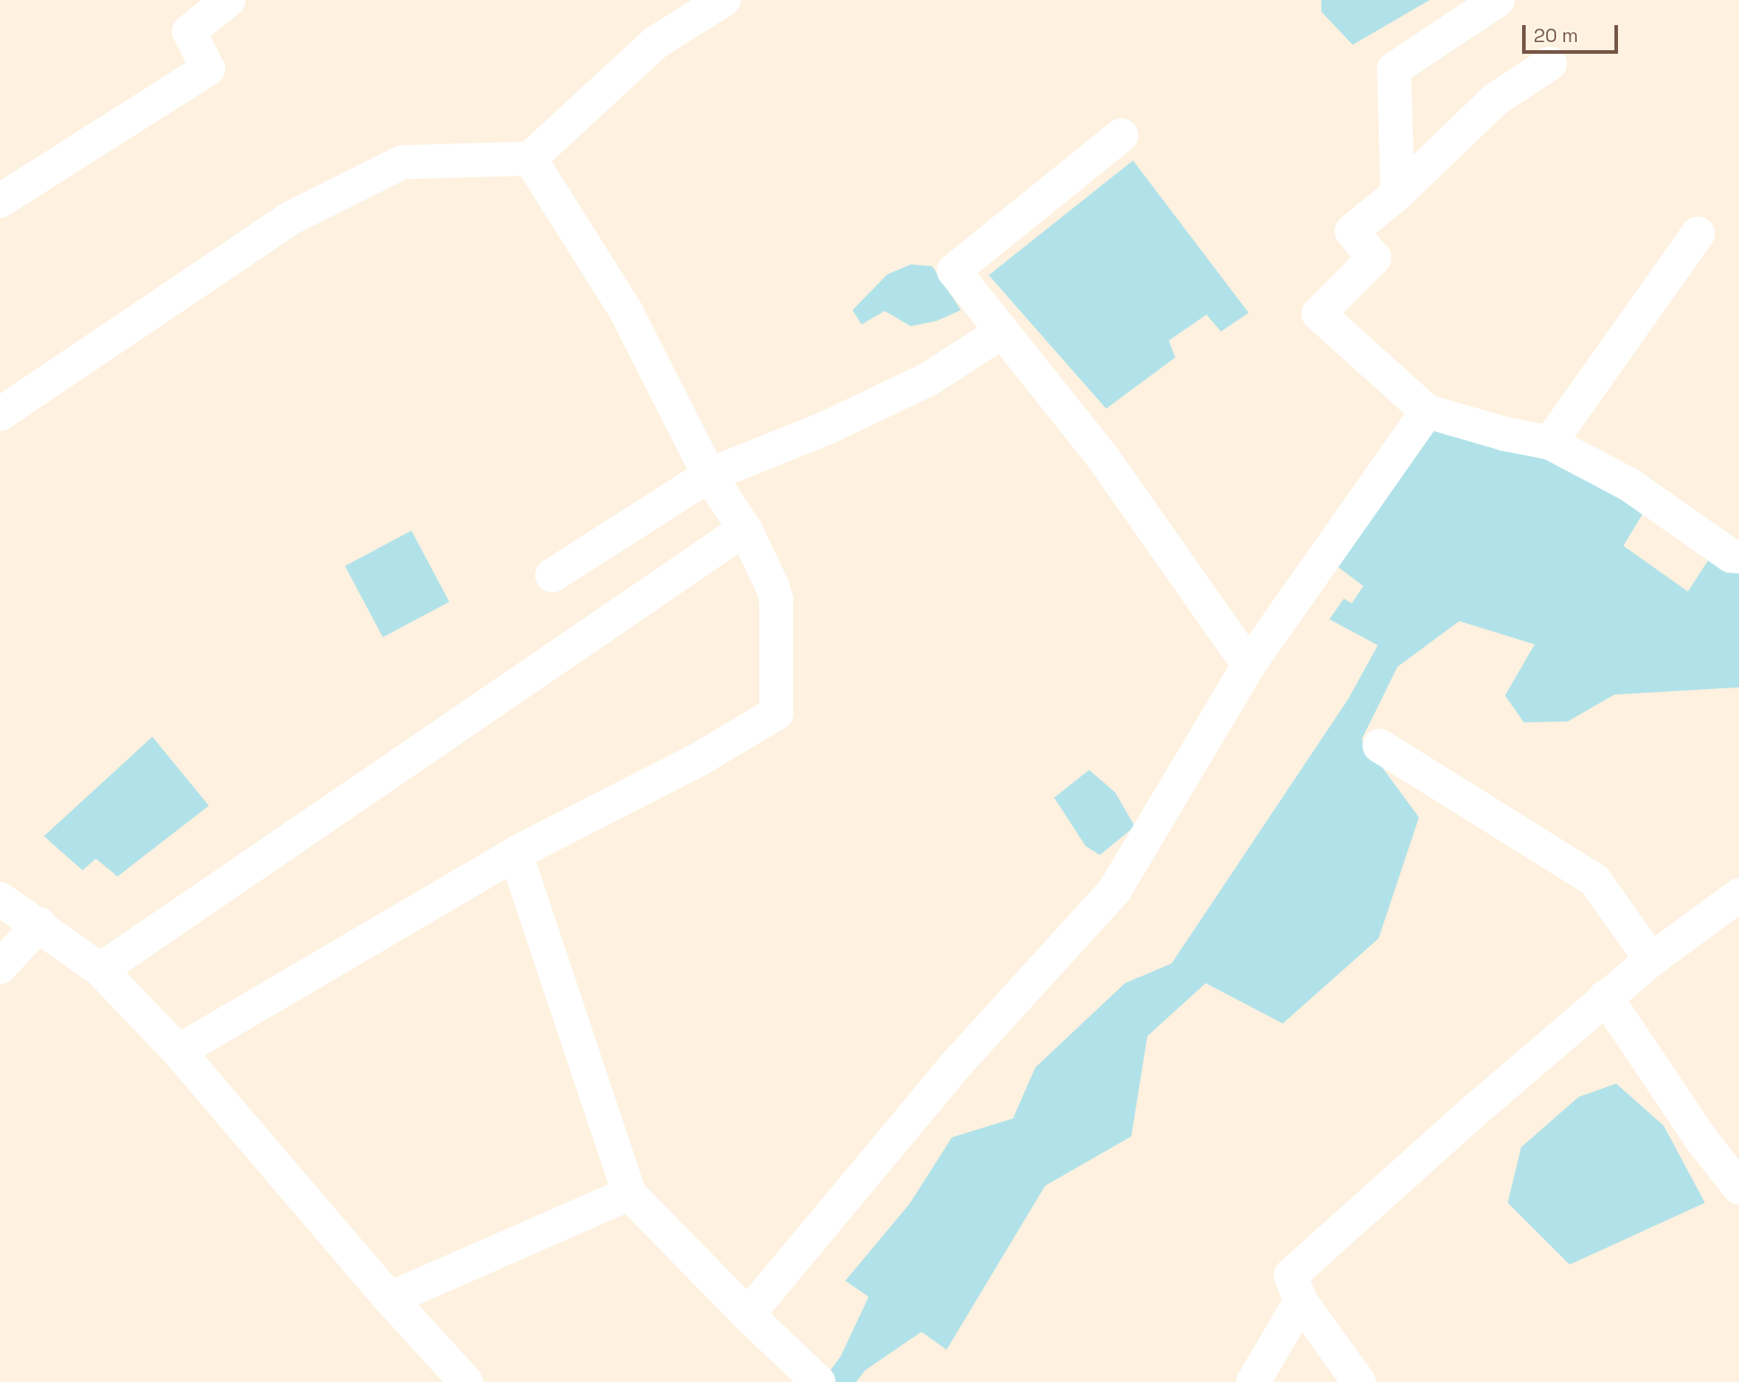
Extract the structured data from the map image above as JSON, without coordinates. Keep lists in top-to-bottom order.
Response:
{
  "scale_bar": "20 m"
}
